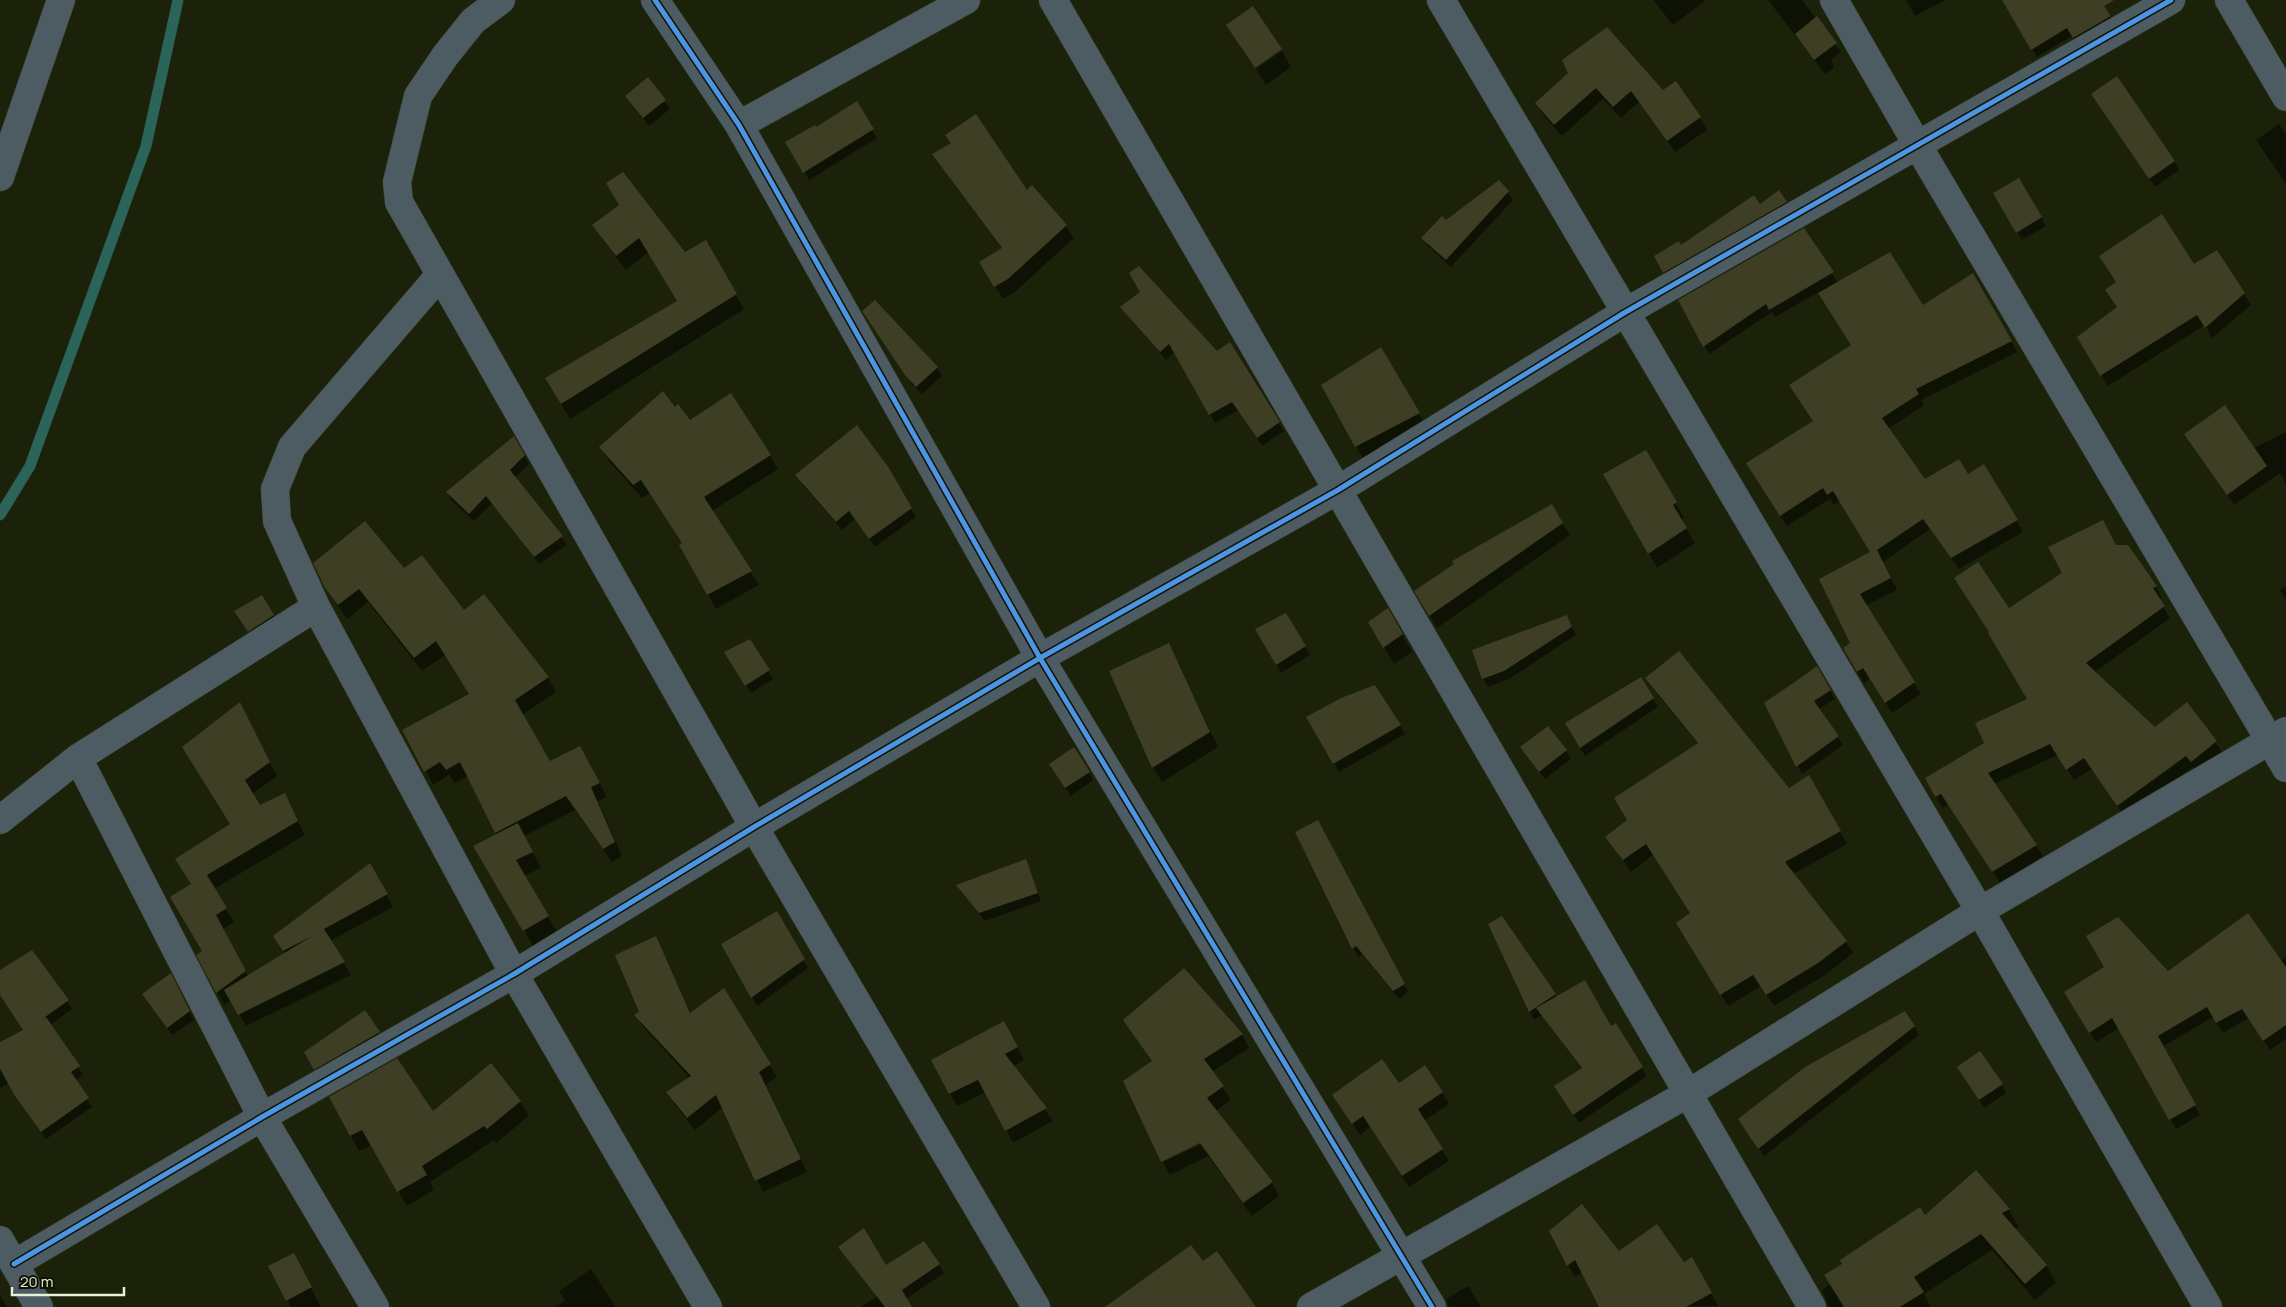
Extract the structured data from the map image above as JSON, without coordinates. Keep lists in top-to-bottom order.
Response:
{
  "scale_bar": "20 m"
}
